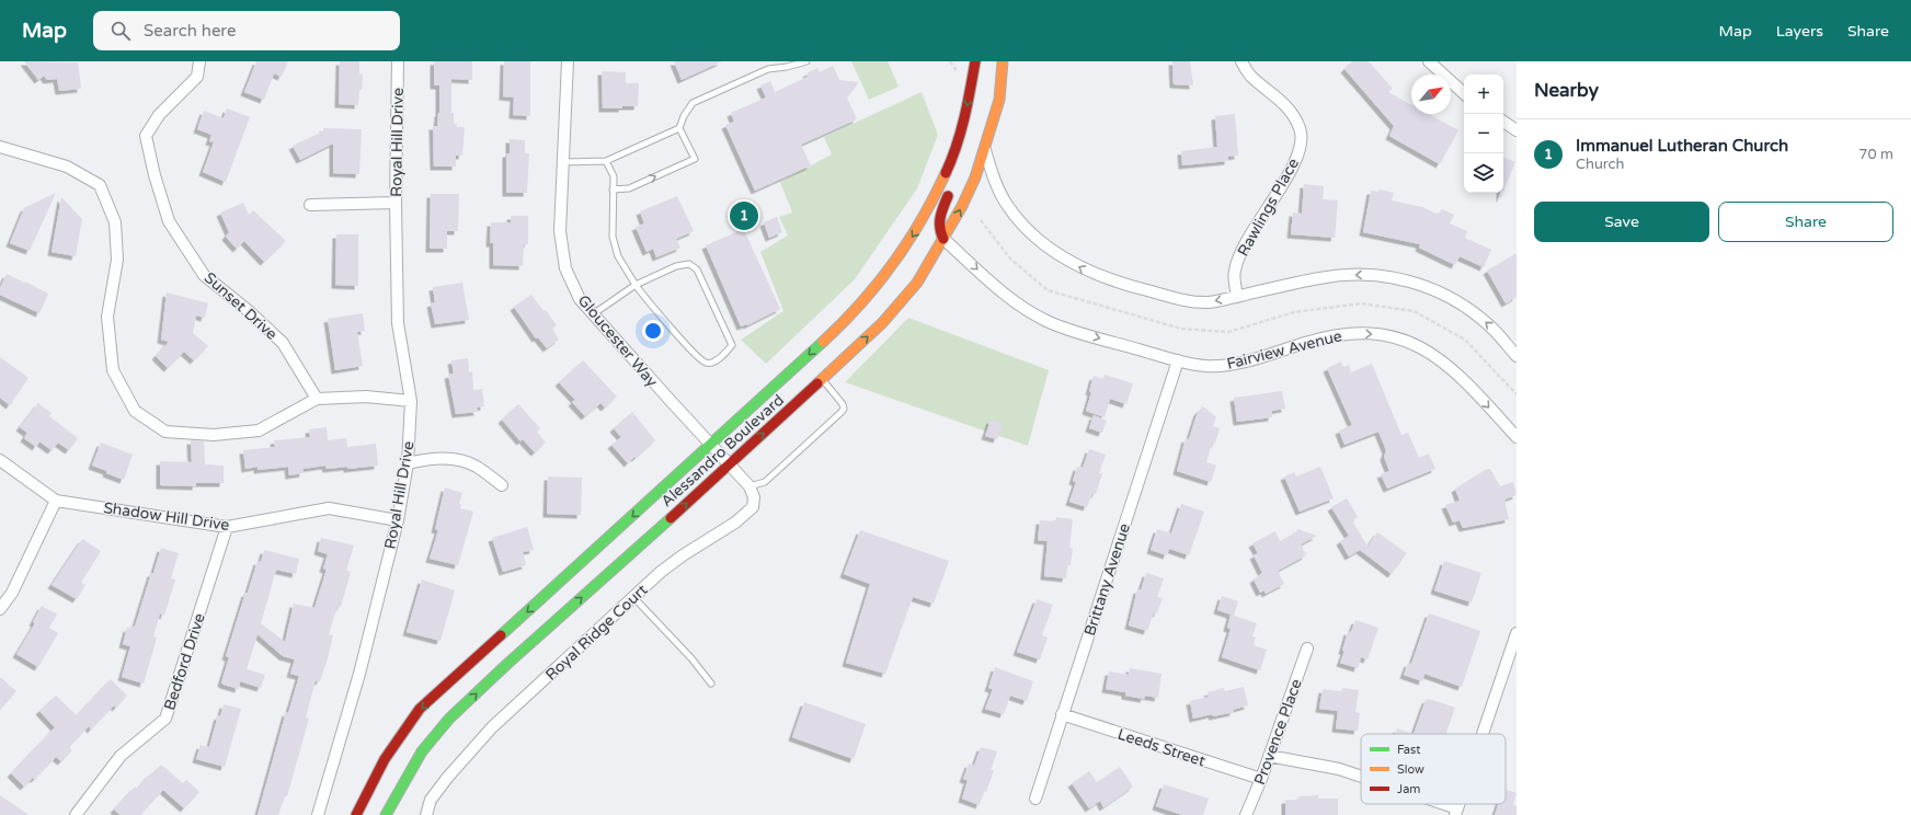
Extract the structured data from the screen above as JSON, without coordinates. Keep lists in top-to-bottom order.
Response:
{
  "streets": {
    "main road": ["Alessandro Boulevard"],
    "street": [
      "Royal Hill Drive",
      "Rawlings Place",
      "Sunset Drive",
      "Gloucester Way",
      "Fairview Avenue",
      "Shadow Hill Drive",
      "Brittany Avenue",
      "Royal Ridge Court",
      "Bedford Drive",
      "Provence Place",
      "Leeds Street"
    ]
  },
  "crossings": [
    ["Royal Hill Drive", "Shadow Hill Drive"],
    ["Gloucester Way", "Alessandro Boulevard"],
    ["Fairview Avenue", "Alessandro Boulevard"],
    ["Fairview Avenue", "Brittany Avenue"],
    ["Shadow Hill Drive", "Bedford Drive"],
    ["Brittany Avenue", "Leeds Street"],
    ["Provence Place", "Leeds Street"]
  ],
  "legend": ["Fast", "Slow", "Jam"],
  "north": "top right",
  "page": {
    "header": "Map",
    "search": "Search here",
    "nav": ["Map", "Layers", "Share"],
    "heading": "Nearby",
    "map_buttons": ["+", "−"],
    "list": [
      {
        "mark": "1",
        "name": "Immanuel Lutheran Church",
        "note": "Church",
        "value": "70 m"
      }
    ],
    "buttons": ["Save", "Share"],
    "pins": "1"
  }
}
